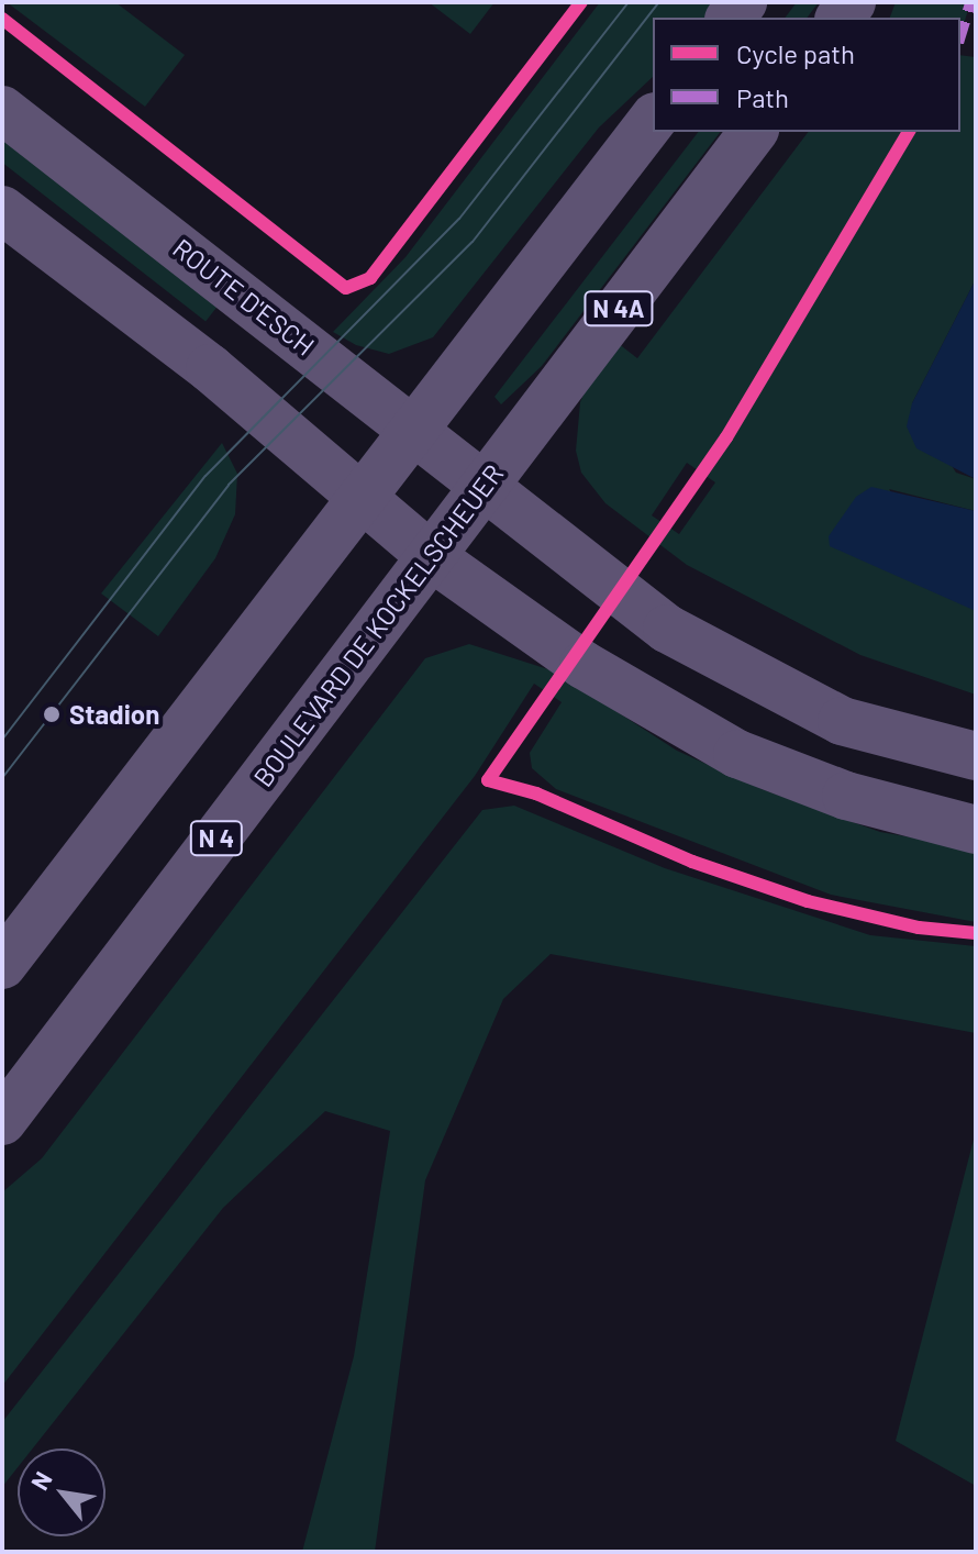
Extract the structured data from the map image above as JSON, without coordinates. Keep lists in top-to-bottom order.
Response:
{
  "streets": {
    "main road": [
      "ROUTE D'ESCH",
      "N 4A",
      "BOULEVARD DE KOCKELSCHEUER",
      "N 4"
    ]
  },
  "crossings": [
    ["ROUTE D'ESCH", "BOULEVARD DE KOCKELSCHEUER"]
  ],
  "places": ["Stadion"],
  "legend": ["Cycle path", "Path"],
  "north": "top left"
}
